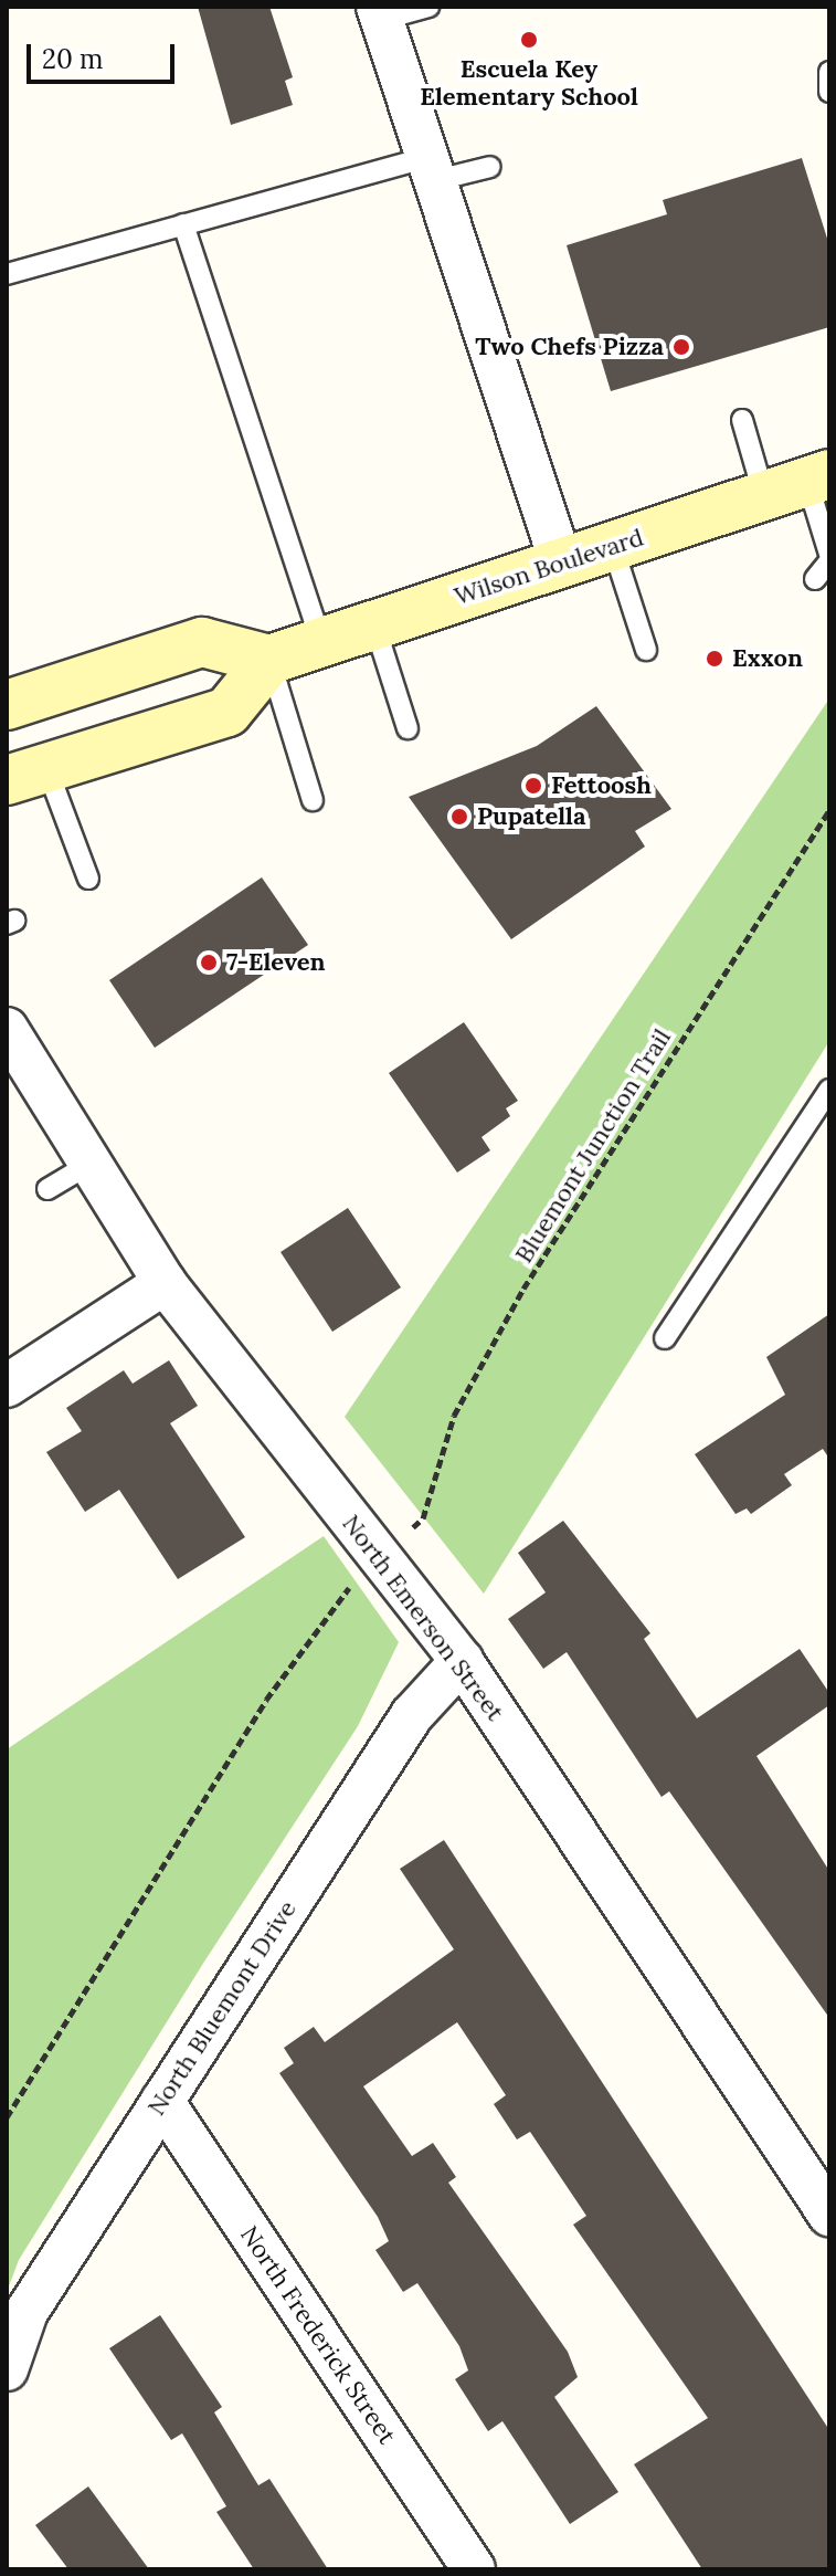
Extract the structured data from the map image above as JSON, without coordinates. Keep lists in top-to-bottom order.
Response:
{
  "streets": {
    "main road": ["Wilson Boulevard"],
    "street": ["North Emerson Street", "North Bluemont Drive", "North Frederick Street"],
    "path": ["Bluemont Junction Trail"]
  },
  "crossings": [
    ["North Emerson Street", "North Bluemont Drive"],
    ["North Bluemont Drive", "North Frederick Street"]
  ],
  "places": [
    "Escuela Key Elementary School",
    "Two Chefs Pizza",
    "Exxon",
    "Fettoosh",
    "Pupatella",
    "7-Eleven"
  ],
  "scale_bar": "20 m"
}
